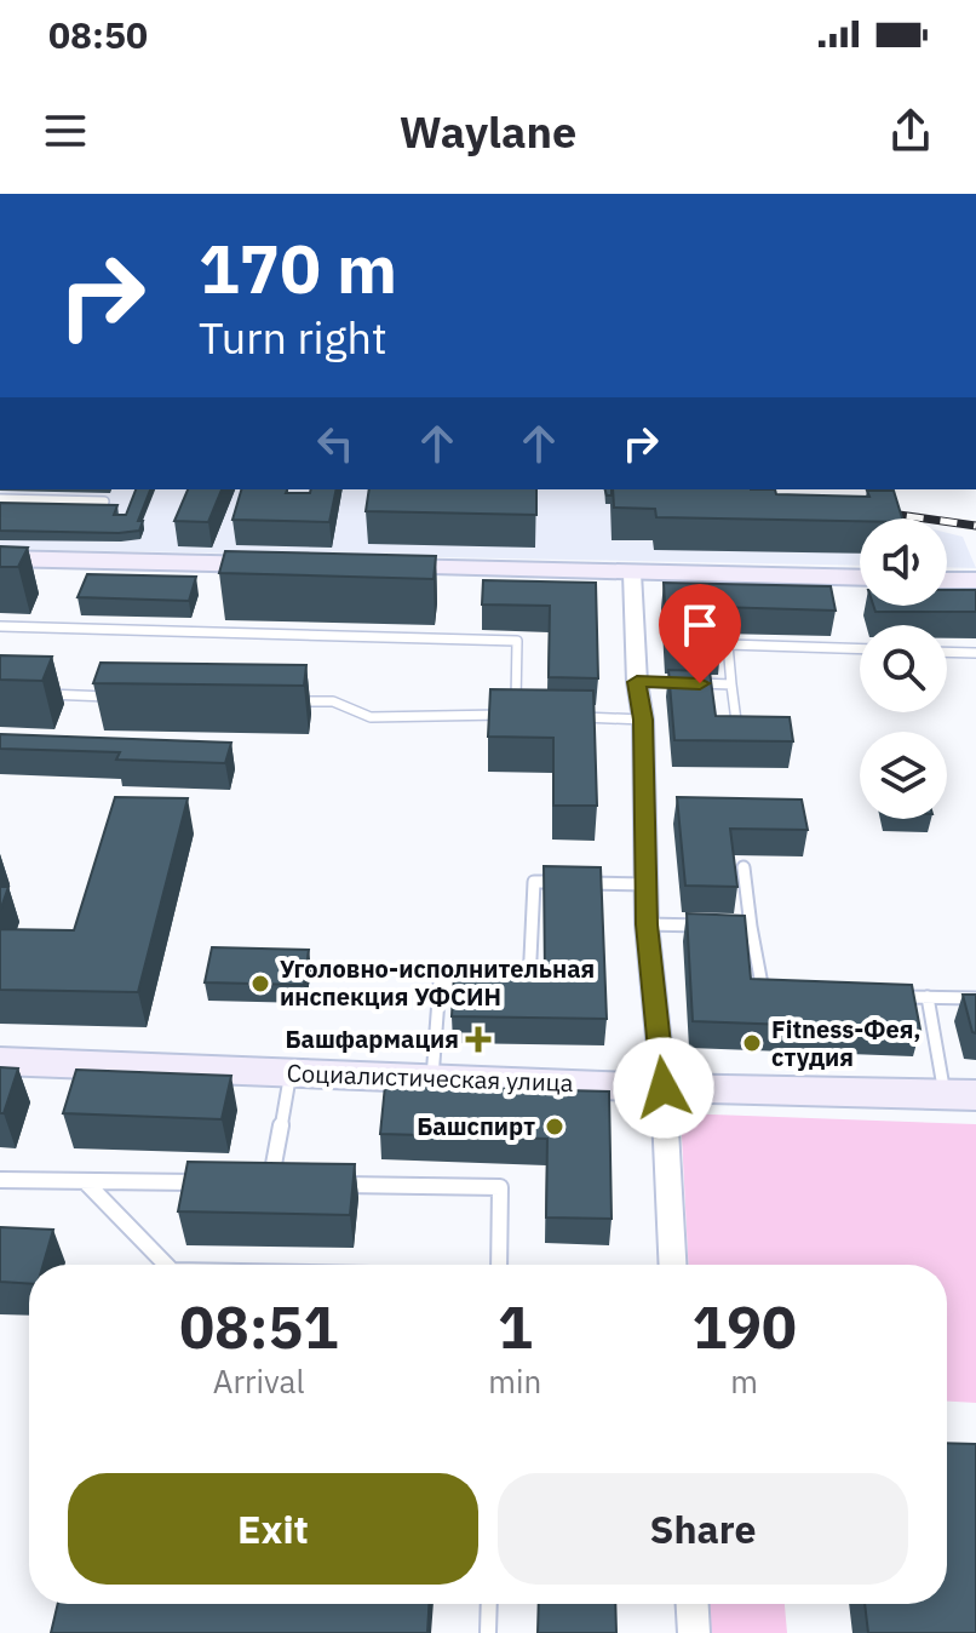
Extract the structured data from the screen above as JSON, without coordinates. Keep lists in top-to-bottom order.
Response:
{
  "streets": {
    "main road": ["Социалистическая улица"]
  },
  "places": {
    "other": ["Уголовно-исполнительная инспекция УФСИН", "Fitness-Фея, студия", "Башспирт"],
    "health": ["Башфармация"]
  },
  "page": {
    "status": "08:50",
    "header": "Waylane",
    "turn": ["170 m", "Turn right"],
    "eta": [
      "08:51",
      "Arrival",
      "1",
      "min",
      "190",
      "m"
    ],
    "buttons": ["Exit", "Share"]
  }
}
